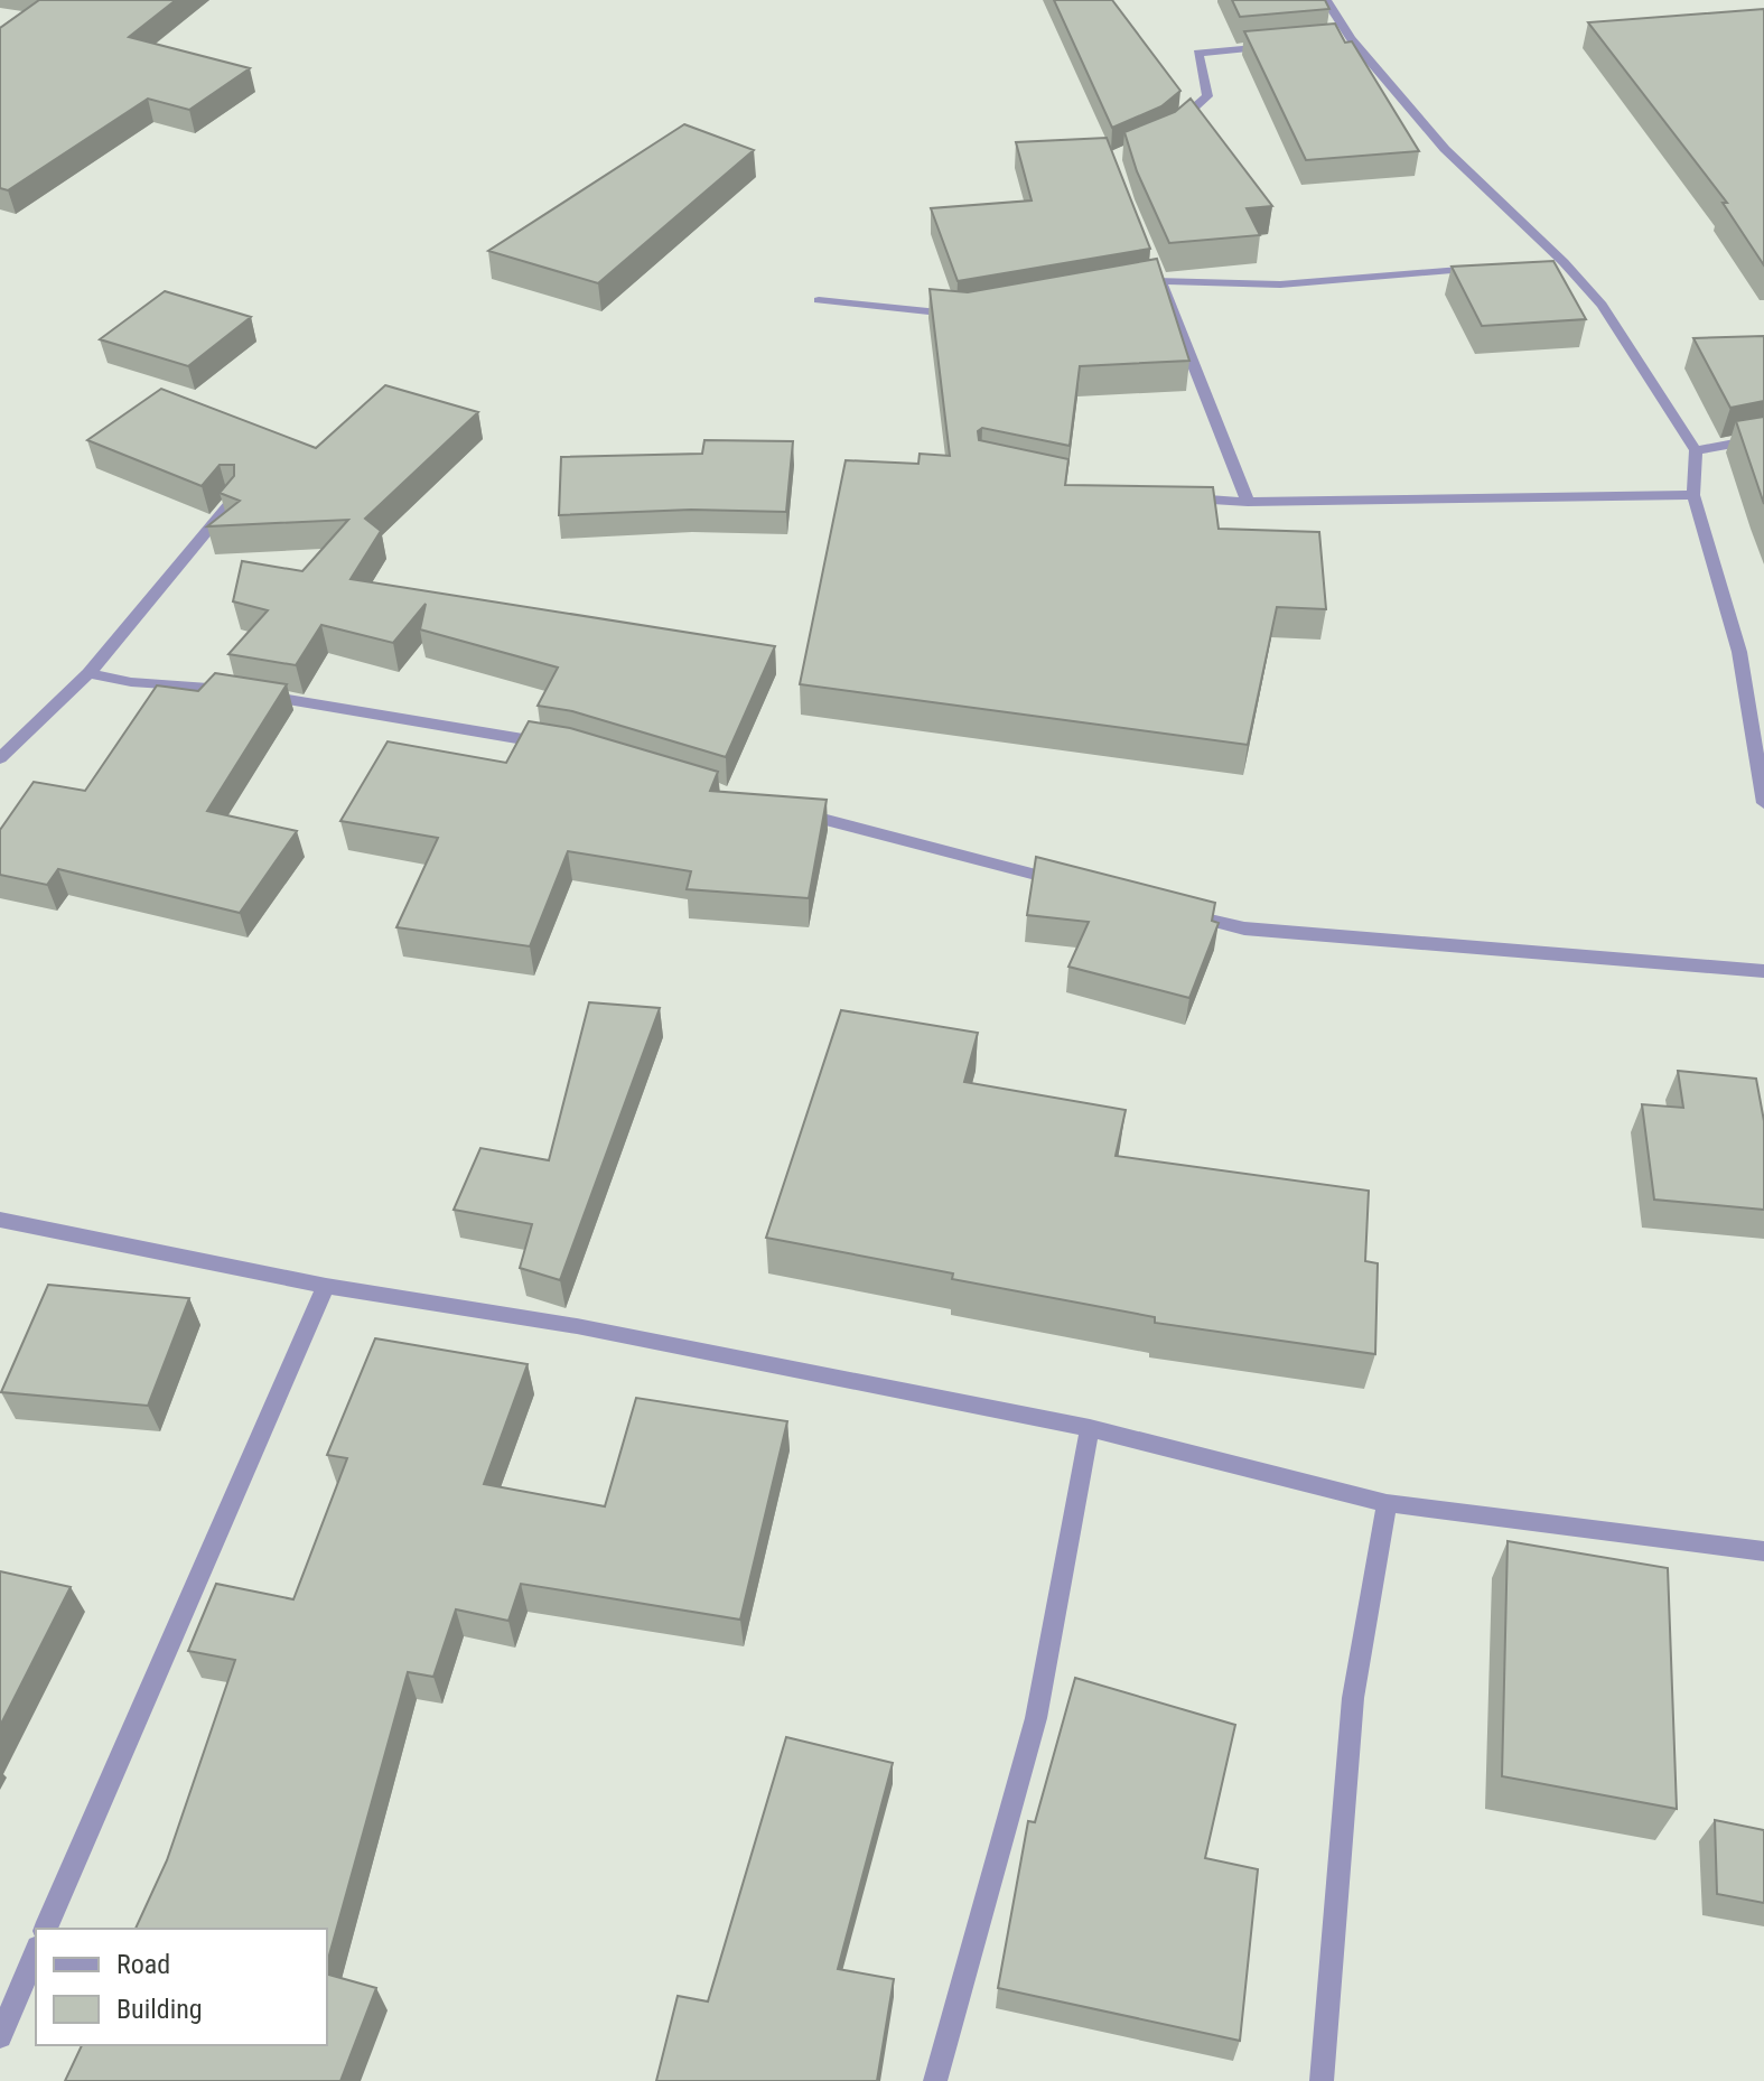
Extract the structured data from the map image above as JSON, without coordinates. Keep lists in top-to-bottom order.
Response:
{
  "legend": ["Road", "Building"]
}
